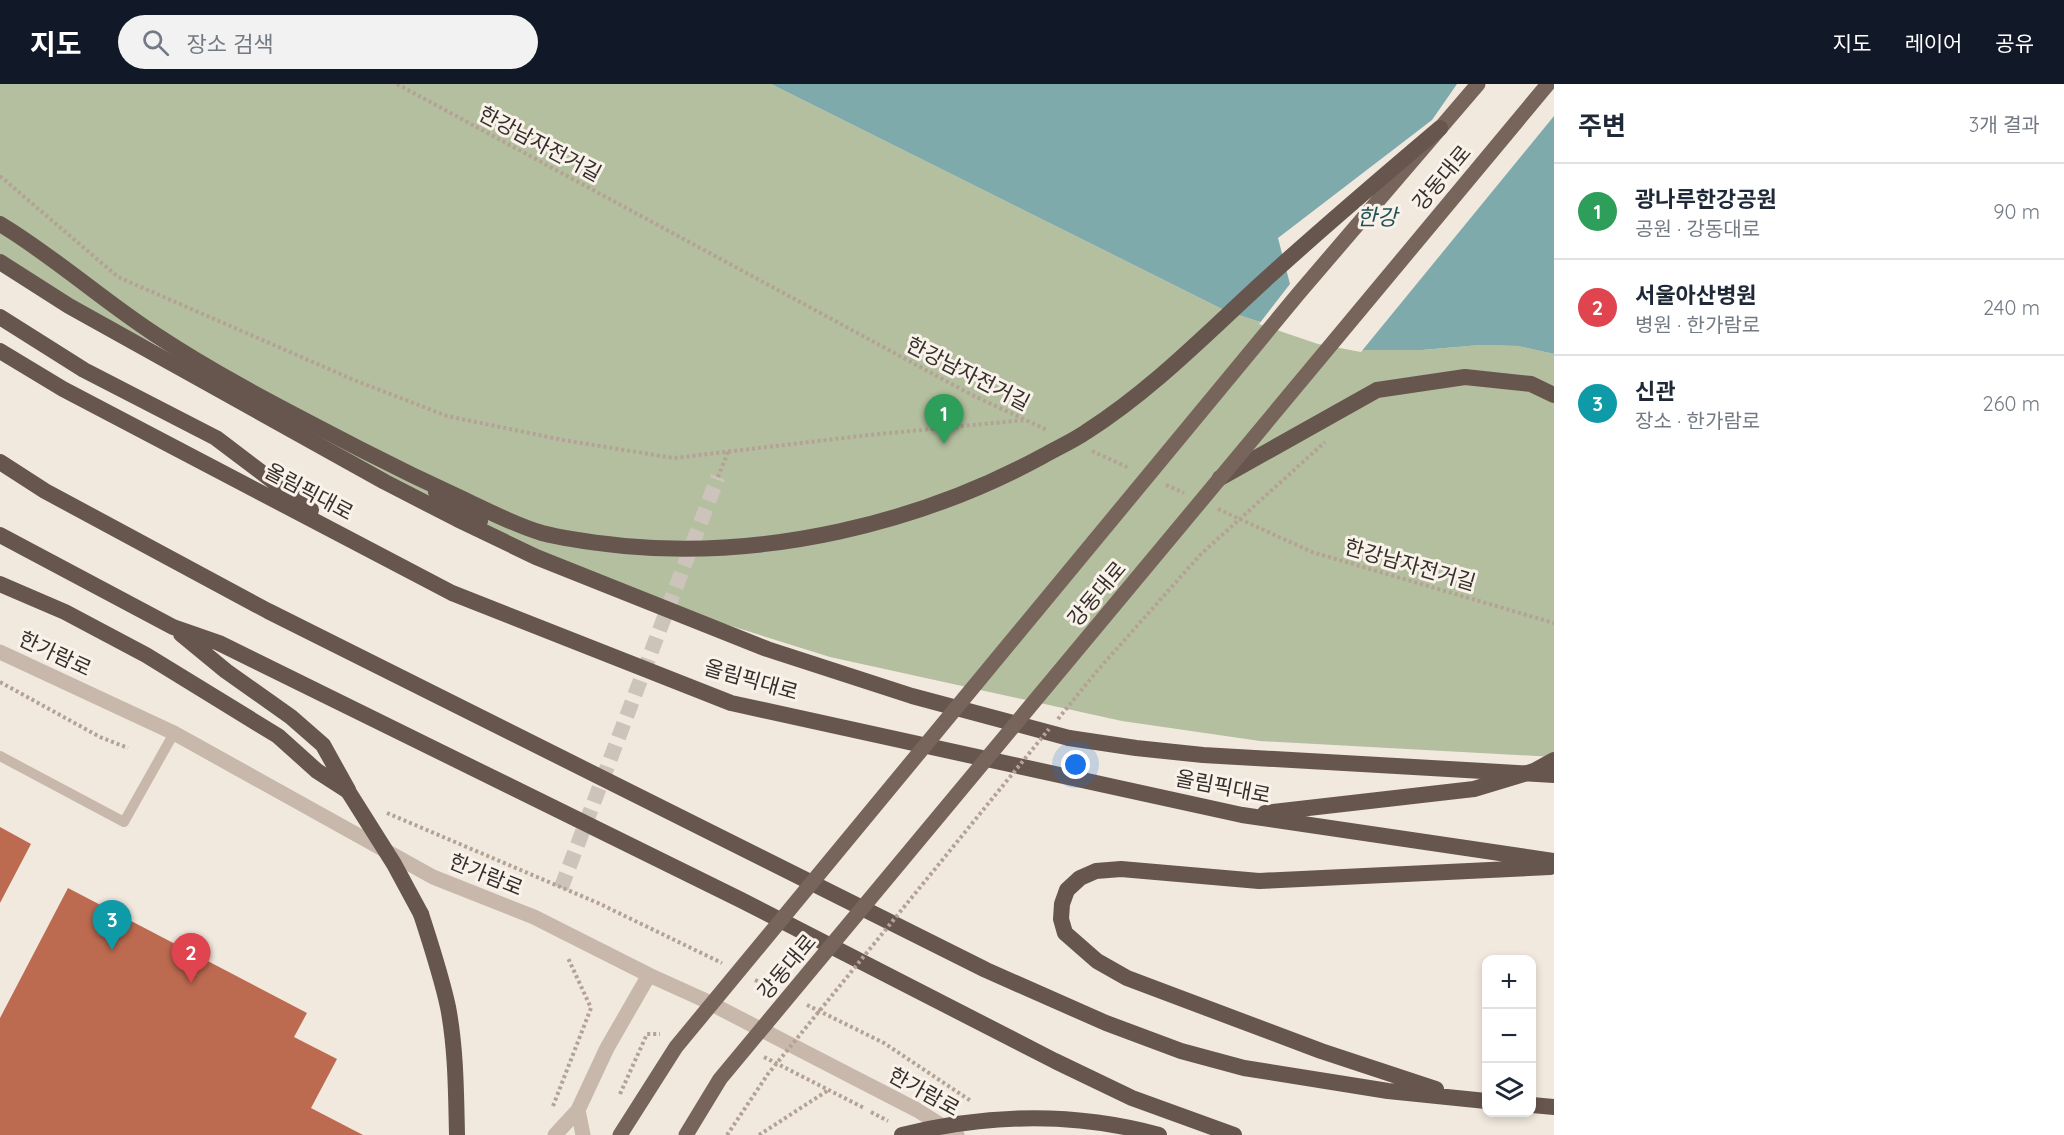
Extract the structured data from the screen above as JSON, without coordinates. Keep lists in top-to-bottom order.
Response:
{
  "streets": {
    "highway": ["올림픽대로"],
    "main road": ["강동대로"],
    "street": ["한가람로"],
    "path": ["한강남자전거길"]
  },
  "water": ["한강"],
  "page": {
    "header": "지도",
    "search": "장소 검색",
    "nav": ["지도", "레이어", "공유"],
    "heading": ["주변", "3개 결과"],
    "list": [
      {
        "mark": "1",
        "name": "광나루한강공원",
        "note": "공원 · 강동대로",
        "value": "90 m"
      },
      {
        "mark": "2",
        "name": "서울아산병원",
        "note": "병원 · 한가람로",
        "value": "240 m"
      },
      {
        "mark": "3",
        "name": "신관",
        "note": "장소 · 한가람로",
        "value": "260 m"
      }
    ],
    "pins": ["1", "3", "2"],
    "map_buttons": ["+", "−"]
  }
}
